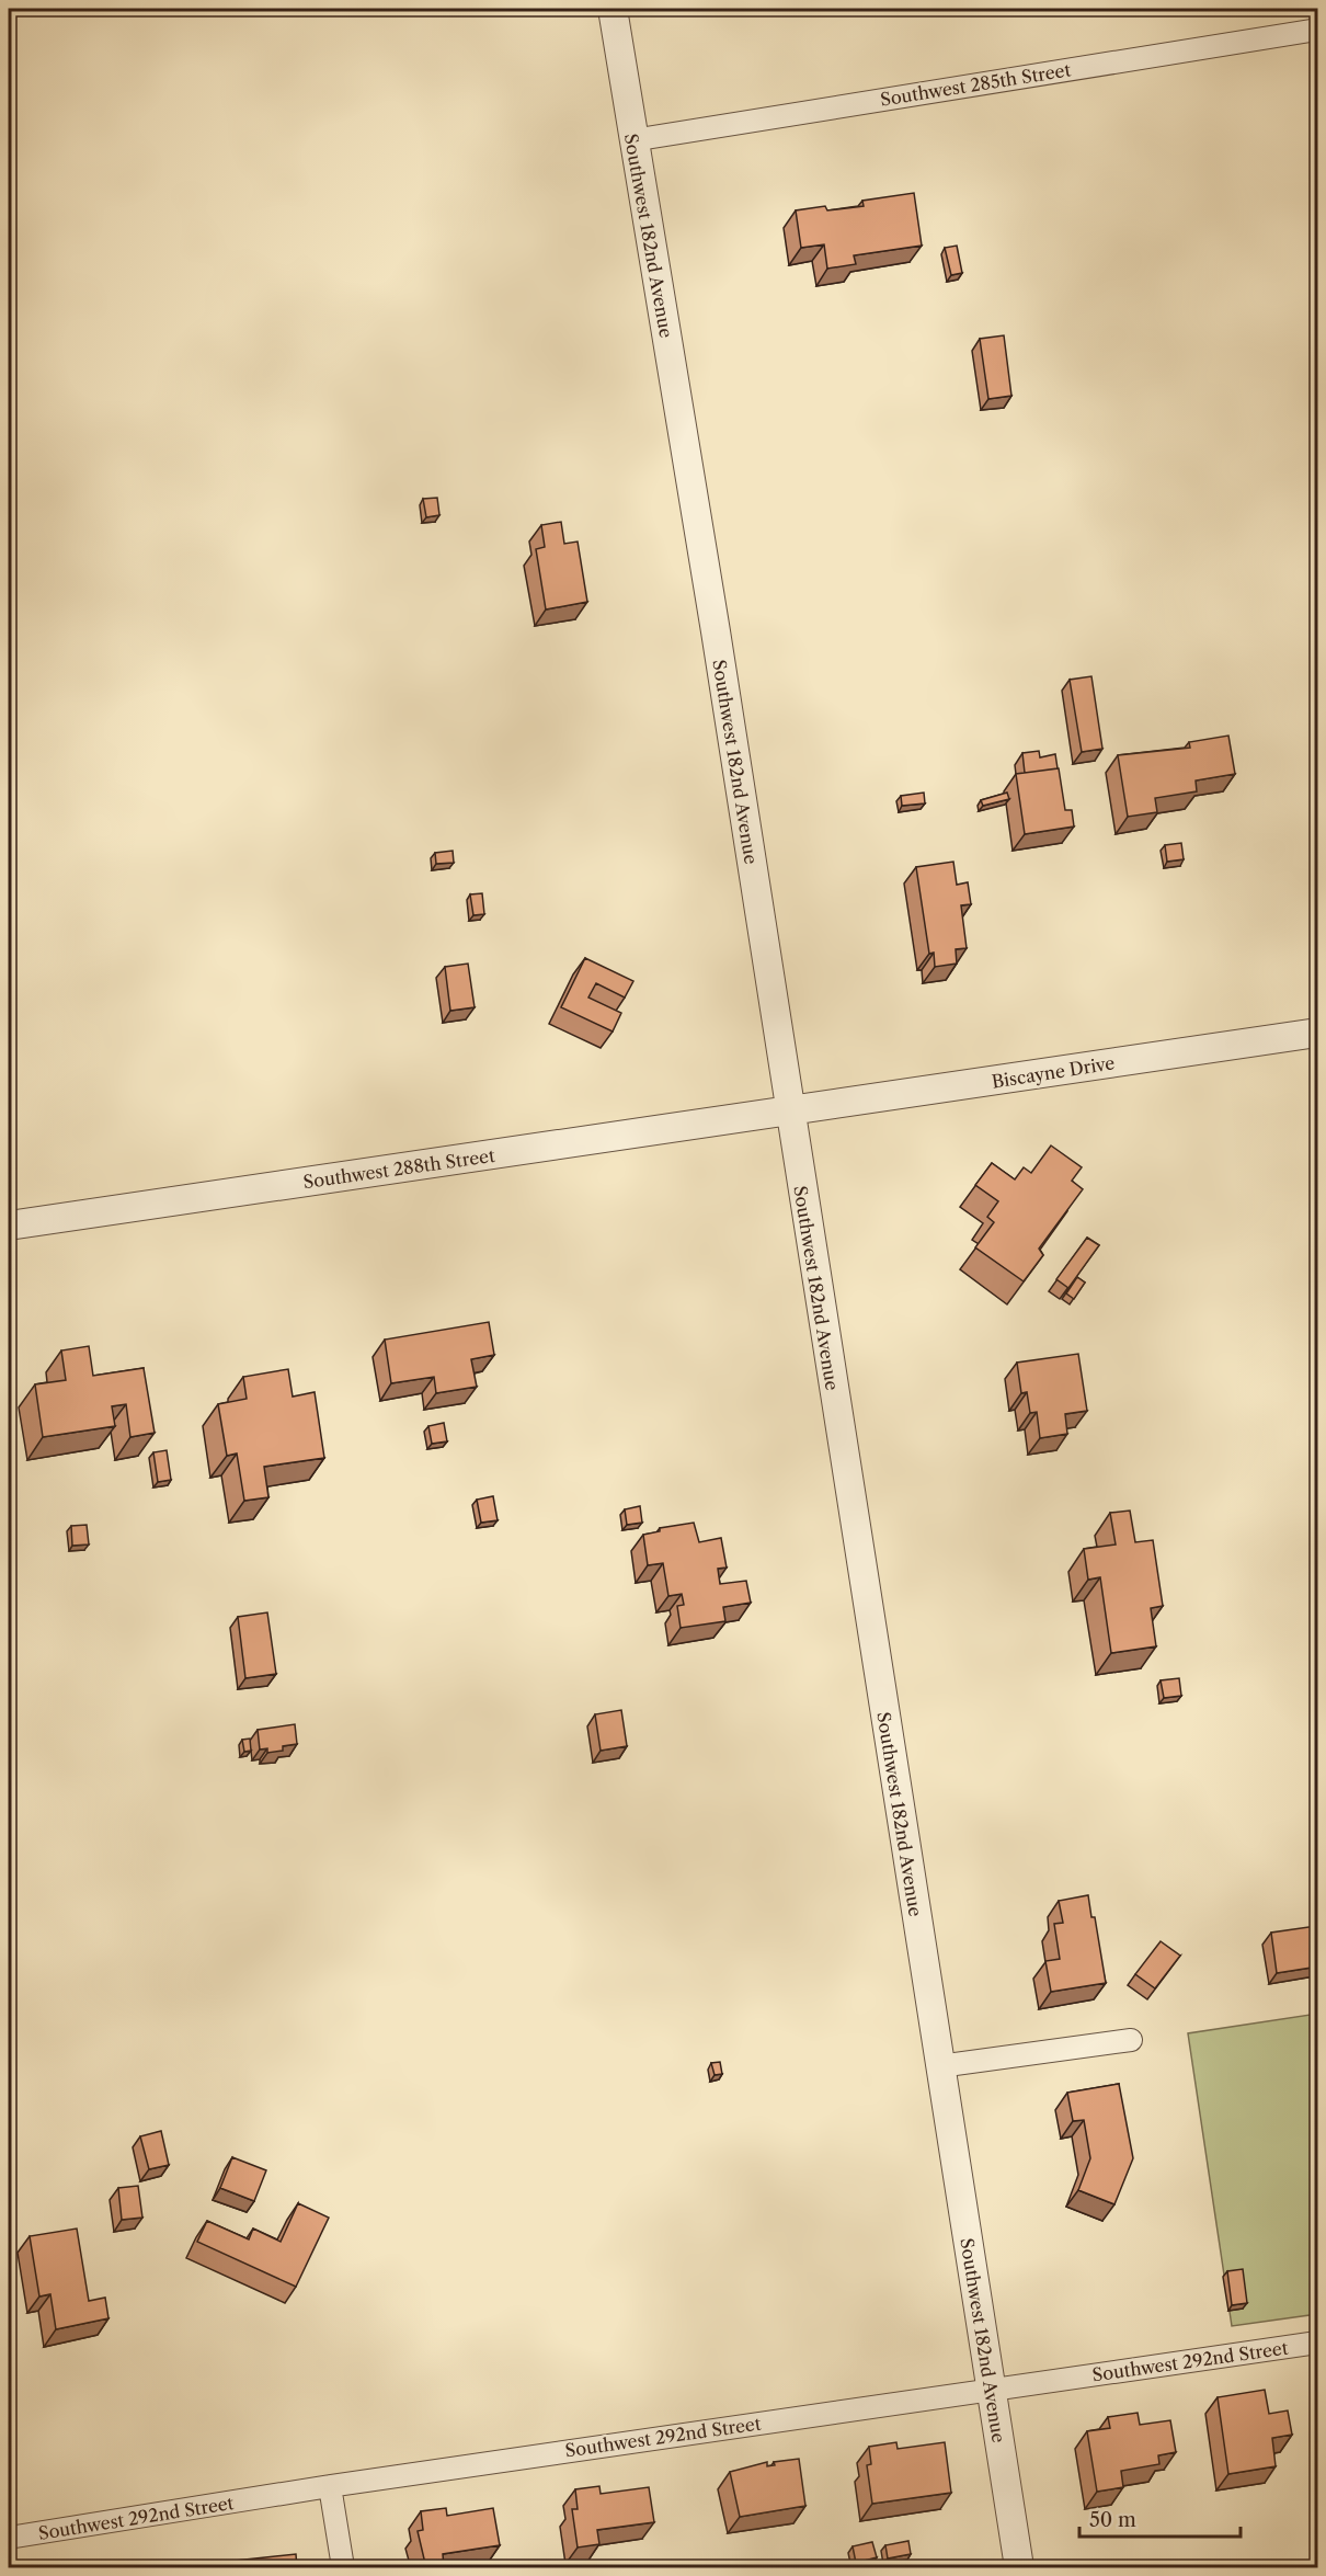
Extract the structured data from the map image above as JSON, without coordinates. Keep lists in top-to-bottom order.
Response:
{
  "streets": {
    "street": [
      "Southwest 285th Street",
      "Southwest 182nd Avenue",
      "Biscayne Drive",
      "Southwest 288th Street",
      "Southwest 292nd Street"
    ]
  },
  "crossings": [
    ["Southwest 285th Street", "Southwest 182nd Avenue"],
    ["Southwest 182nd Avenue", "Biscayne Drive"],
    ["Southwest 182nd Avenue", "Southwest 288th Street"],
    ["Southwest 182nd Avenue", "Southwest 292nd Street"],
    ["Biscayne Drive", "Southwest 288th Street"]
  ],
  "scale_bar": "50 m"
}
